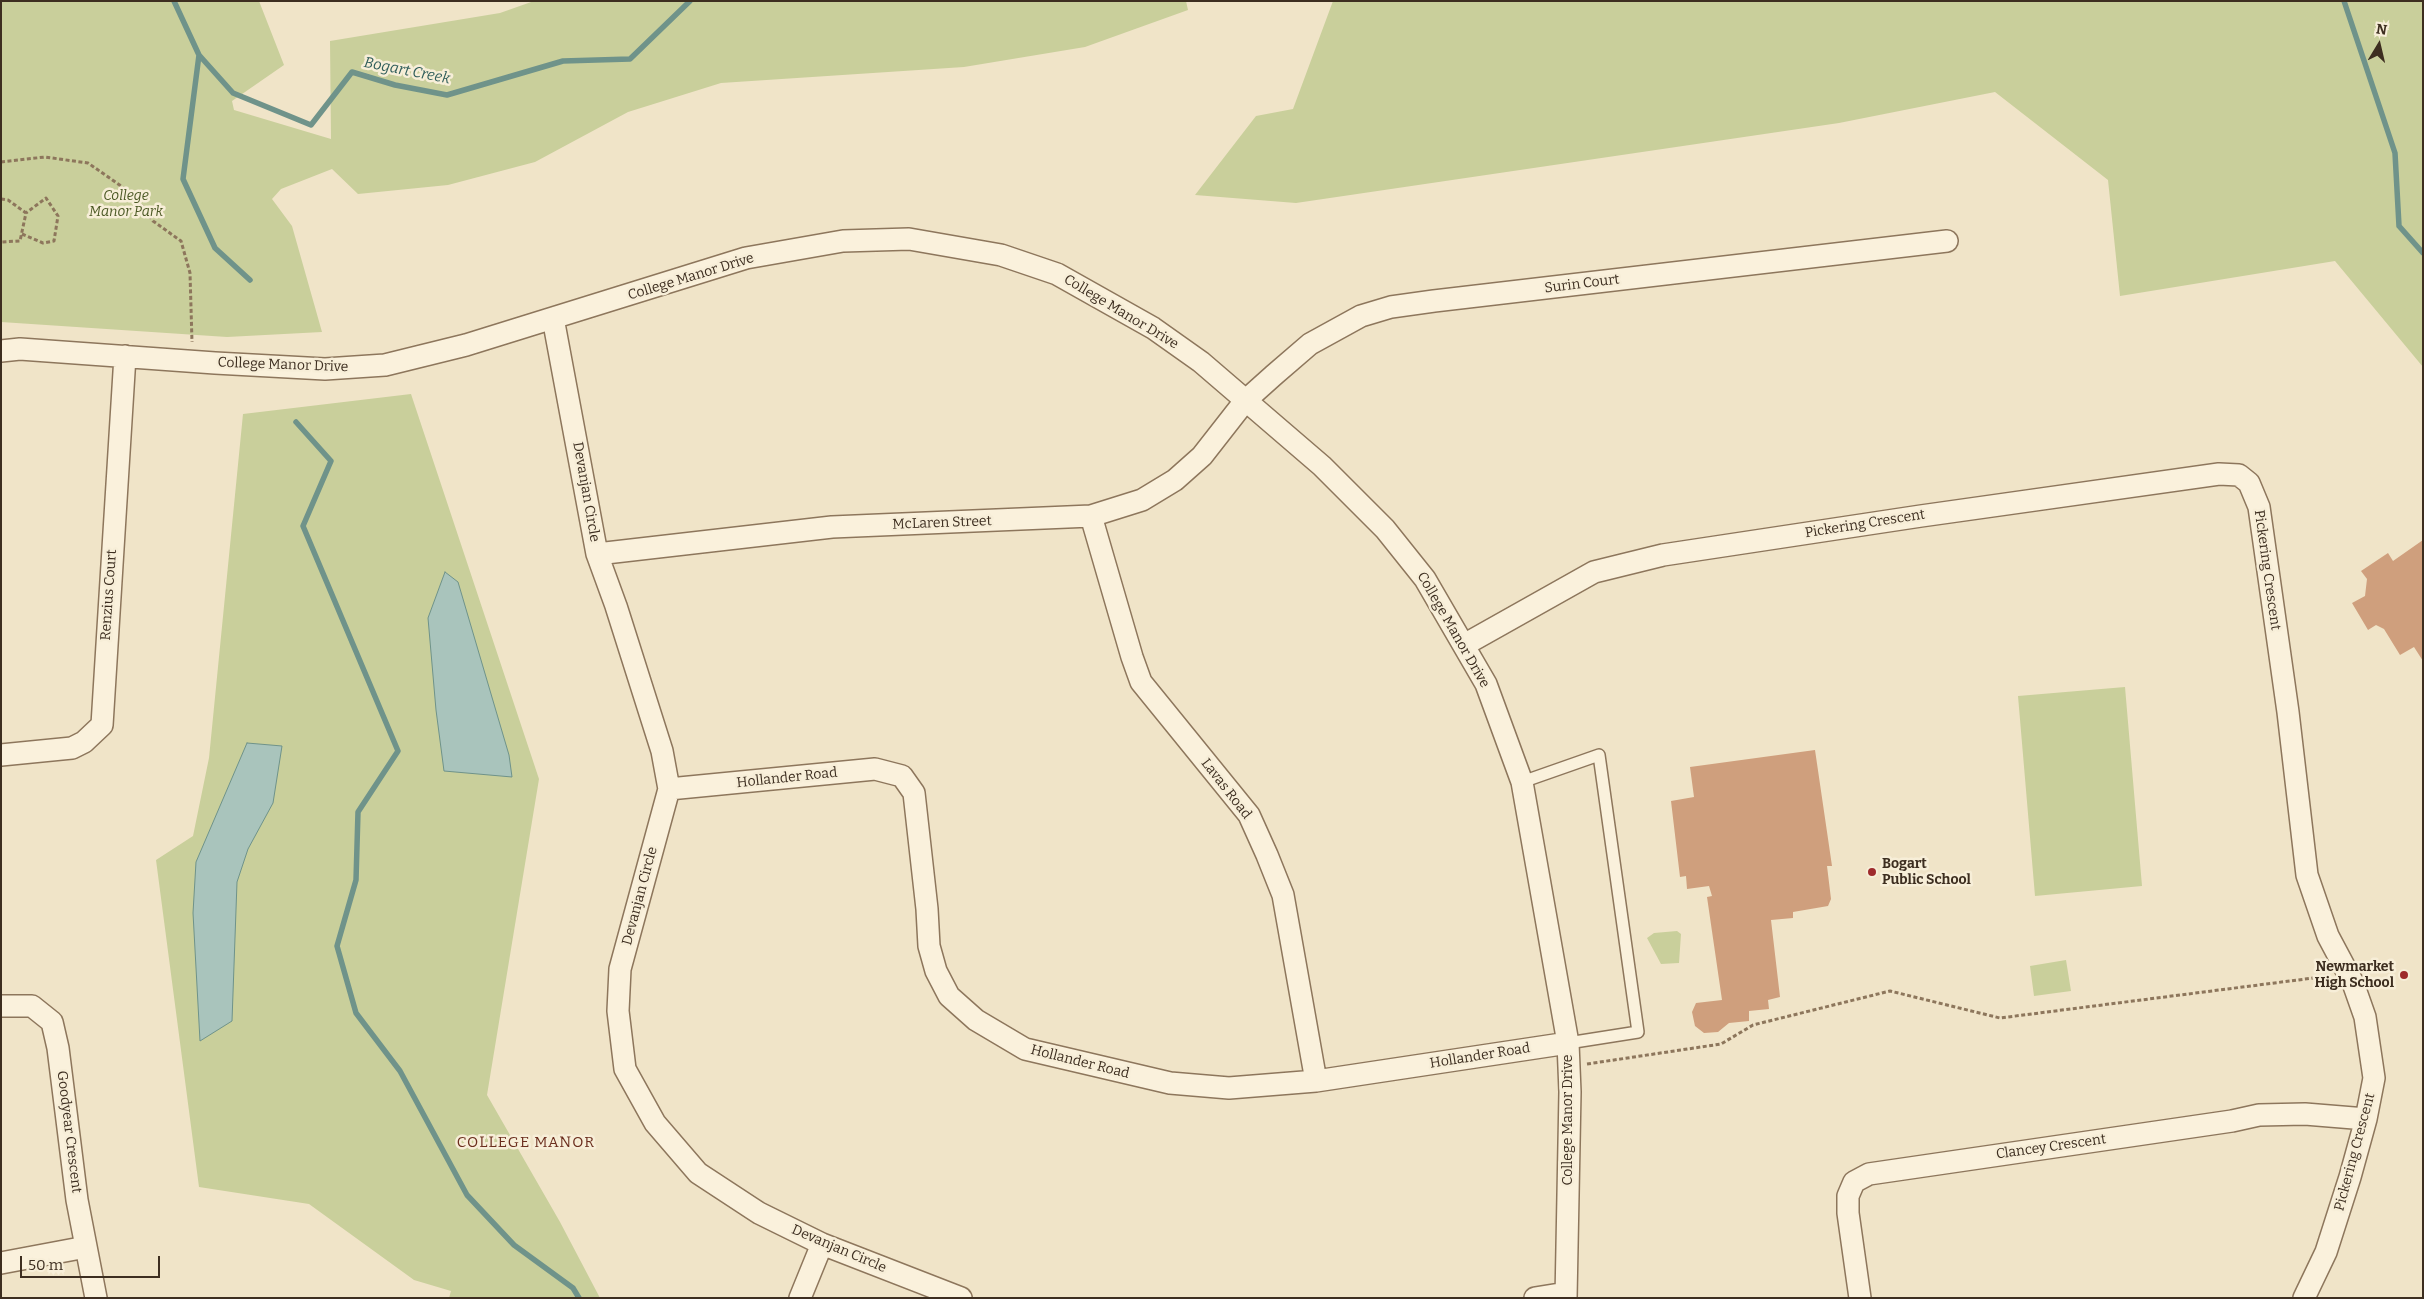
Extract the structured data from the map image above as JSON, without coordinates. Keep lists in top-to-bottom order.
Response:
{
  "streets": {
    "street": [
      "College Manor Drive",
      "Surin Court",
      "Devanjan Circle",
      "McLaren Street",
      "Pickering Crescent",
      "Renzius Court",
      "Hollander Road",
      "Lavas Road",
      "Goodyear Crescent",
      "Clancey Crescent"
    ]
  },
  "crossings": [
    ["College Manor Drive", "Surin Court"],
    ["College Manor Drive", "Devanjan Circle"],
    ["College Manor Drive", "McLaren Street"],
    ["College Manor Drive", "Pickering Crescent"],
    ["College Manor Drive", "Renzius Court"],
    ["College Manor Drive", "Hollander Road"],
    ["Surin Court", "McLaren Street"],
    ["Devanjan Circle", "McLaren Street"],
    ["Devanjan Circle", "Hollander Road"],
    ["McLaren Street", "Lavas Road"],
    ["Pickering Crescent", "Clancey Crescent"],
    ["Hollander Road", "Lavas Road"]
  ],
  "districts": ["COLLEGE MANOR"],
  "water": ["Bogart Creek"],
  "parks": ["College Manor Park"],
  "places": ["Bogart Public School", "Newmarket High School"],
  "scale_bar": "50 m",
  "north": "top"
}
